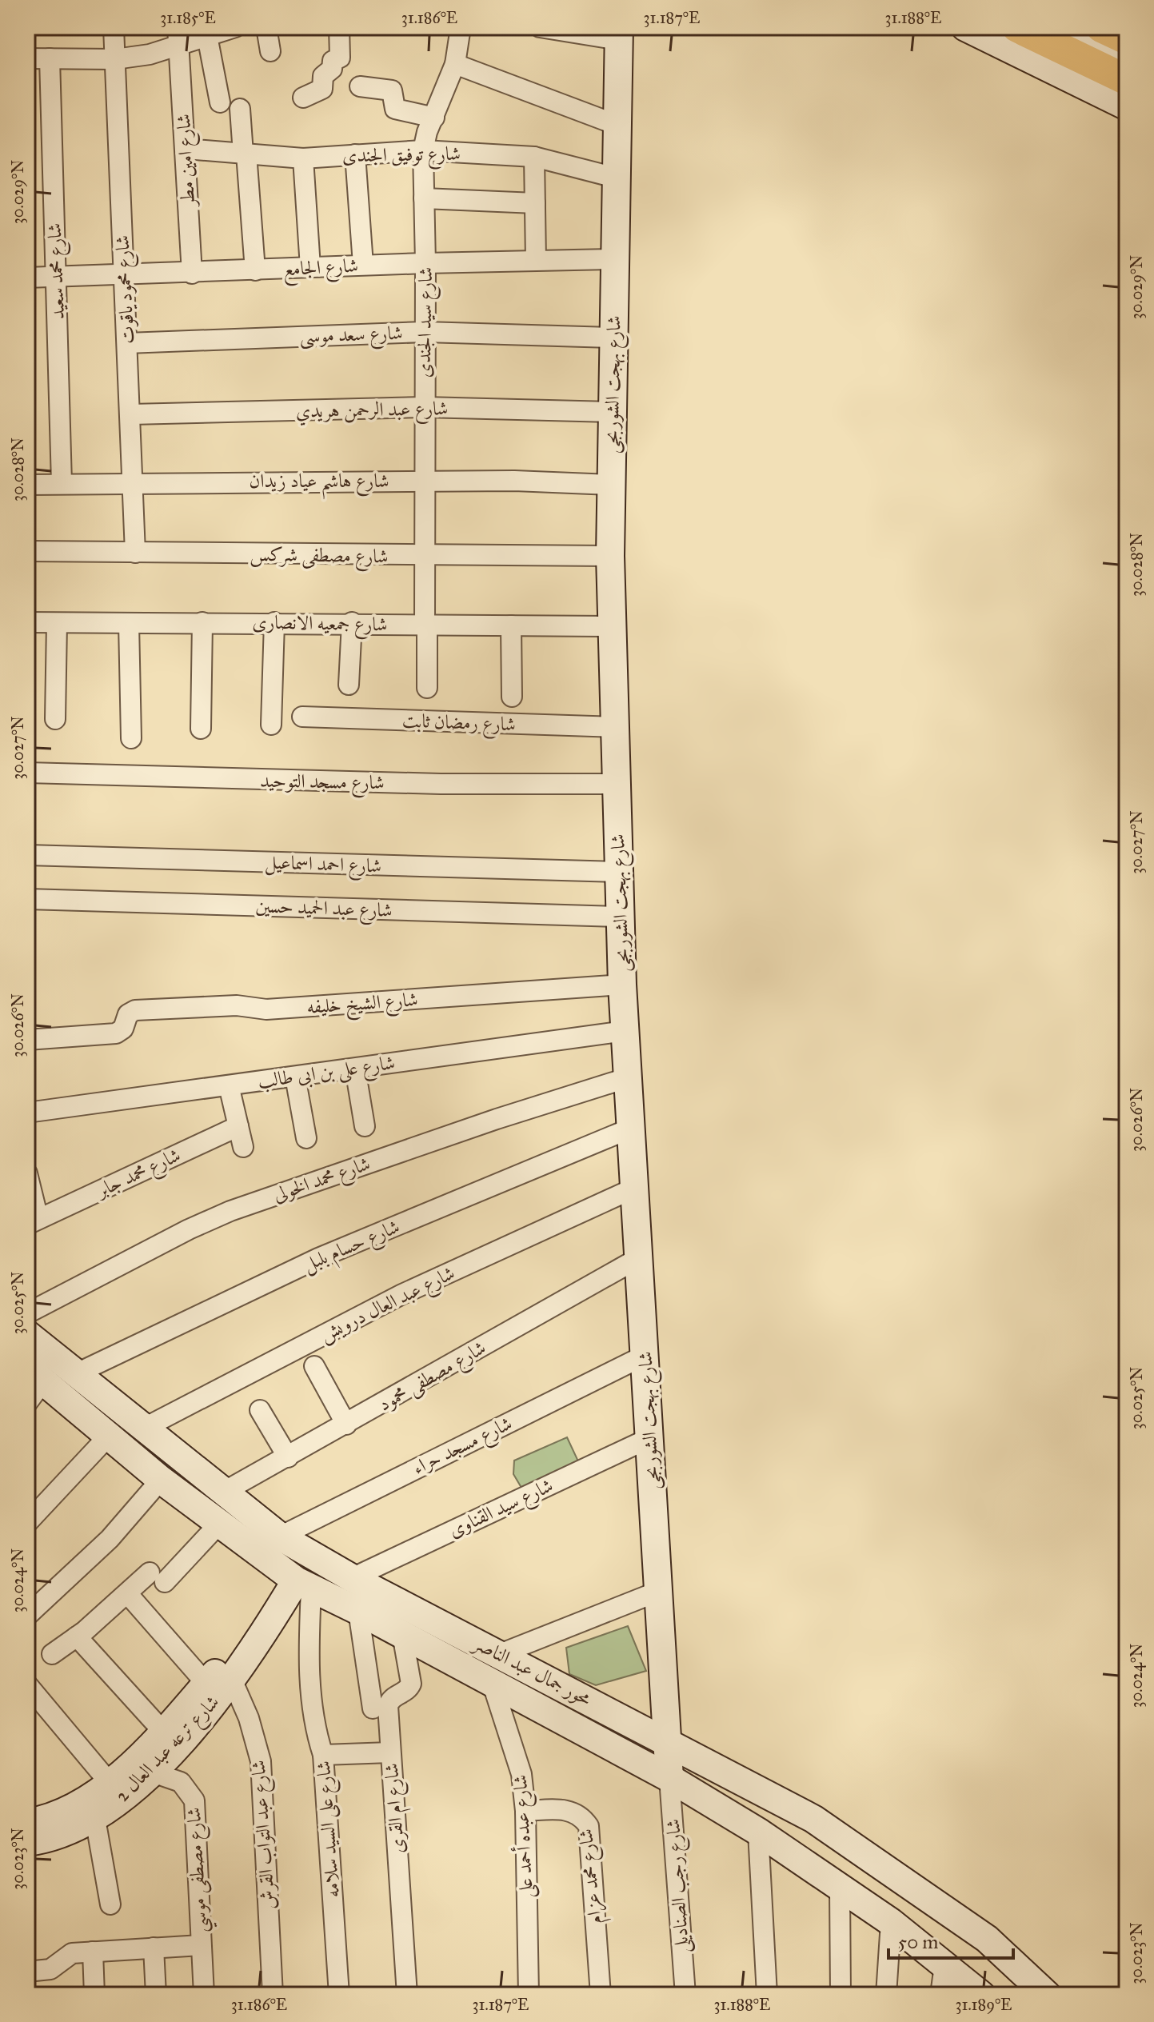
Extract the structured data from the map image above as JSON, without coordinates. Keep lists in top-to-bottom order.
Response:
{
  "streets": {
    "street": [
      "شارع توفيق الجندى",
      "شارع امين مطر",
      "شارع الجامع",
      "شارع محمد سعيد",
      "شارع محمود ياقوت",
      "شارع سيد الجندى",
      "شارع سعد موسى",
      "شارع بهجت الشوربجى",
      "شارع عبد الرحمن هريدي",
      "شارع هاشم عياد زيدان",
      "شارع مصطفى شركس",
      "شارع جمعيه الانصارى",
      "شارع رمضان ثابت",
      "شارع مسجد التوحيد",
      "شارع احمد اسماعيل",
      "شارع عبد الحميد حسين",
      "شارع الشيخ خليفه",
      "شارع على بن ابى طالب",
      "شارع محمد جابر",
      "شارع محمد الخولى",
      "شارع حسام بلبل",
      "شارع عبد العال درويش",
      "شارع مصطفى محمود",
      "شارع مسجد حراء",
      "شارع سيد القناوى",
      "محور جمال عبد الناصر",
      "شارع ترعه عبد العال 2",
      "شارع ام القرى",
      "شارع على السيد سلامه",
      "شارع عبد التواب القرش",
      "شارع عبده أحمد على",
      "شارع مصطفى موسي",
      "شارع محمد عزام",
      "شارع رجب الصناديلى"
    ]
  },
  "crossings": [
    ["شارع توفيق الجندى", "شارع امين مطر"],
    ["شارع توفيق الجندى", "شارع سيد الجندى"],
    ["شارع توفيق الجندى", "شارع بهجت الشوربجى"],
    ["شارع امين مطر", "شارع الجامع"],
    ["شارع الجامع", "شارع محمد سعيد"],
    ["شارع الجامع", "شارع محمود ياقوت"],
    ["شارع الجامع", "شارع سيد الجندى"],
    ["شارع الجامع", "شارع بهجت الشوربجى"],
    ["شارع محمد سعيد", "شارع هاشم عياد زيدان"],
    ["شارع محمود ياقوت", "شارع سعد موسى"],
    ["شارع محمود ياقوت", "شارع عبد الرحمن هريدي"],
    ["شارع محمود ياقوت", "شارع هاشم عياد زيدان"],
    ["شارع محمود ياقوت", "شارع مصطفى شركس"],
    ["شارع سيد الجندى", "شارع سعد موسى"],
    ["شارع سيد الجندى", "شارع عبد الرحمن هريدي"],
    ["شارع سيد الجندى", "شارع هاشم عياد زيدان"],
    ["شارع سيد الجندى", "شارع مصطفى شركس"],
    ["شارع سيد الجندى", "شارع جمعيه الانصارى"],
    ["شارع سعد موسى", "شارع بهجت الشوربجى"],
    ["شارع بهجت الشوربجى", "شارع عبد الرحمن هريدي"],
    ["شارع بهجت الشوربجى", "شارع هاشم عياد زيدان"],
    ["شارع بهجت الشوربجى", "شارع مصطفى شركس"],
    ["شارع بهجت الشوربجى", "شارع جمعيه الانصارى"],
    ["شارع بهجت الشوربجى", "شارع رمضان ثابت"],
    ["شارع بهجت الشوربجى", "شارع مسجد التوحيد"],
    ["شارع بهجت الشوربجى", "شارع احمد اسماعيل"],
    ["شارع بهجت الشوربجى", "شارع عبد الحميد حسين"],
    ["شارع بهجت الشوربجى", "شارع الشيخ خليفه"],
    ["شارع بهجت الشوربجى", "شارع على بن ابى طالب"],
    ["شارع بهجت الشوربجى", "شارع محمد الخولى"],
    ["شارع بهجت الشوربجى", "شارع حسام بلبل"],
    ["شارع بهجت الشوربجى", "شارع عبد العال درويش"],
    ["شارع بهجت الشوربجى", "شارع مصطفى محمود"],
    ["شارع بهجت الشوربجى", "شارع مسجد حراء"],
    ["شارع بهجت الشوربجى", "شارع سيد القناوى"],
    ["شارع بهجت الشوربجى", "محور جمال عبد الناصر"],
    ["شارع بهجت الشوربجى", "شارع رجب الصناديلى"],
    ["شارع حسام بلبل", "محور جمال عبد الناصر"],
    ["شارع عبد العال درويش", "محور جمال عبد الناصر"],
    ["شارع مصطفى محمود", "محور جمال عبد الناصر"],
    ["شارع مسجد حراء", "محور جمال عبد الناصر"],
    ["شارع سيد القناوى", "محور جمال عبد الناصر"],
    ["محور جمال عبد الناصر", "شارع ترعه عبد العال 2"],
    ["محور جمال عبد الناصر", "شارع ام القرى"],
    ["محور جمال عبد الناصر", "شارع على السيد سلامه"],
    ["محور جمال عبد الناصر", "شارع عبده أحمد على"],
    ["محور جمال عبد الناصر", "شارع رجب الصناديلى"],
    ["شارع ترعه عبد العال 2", "شارع على السيد سلامه"],
    ["شارع ترعه عبد العال 2", "شارع عبد التواب القرش"],
    ["شارع ترعه عبد العال 2", "شارع مصطفى موسي"],
    ["شارع عبده أحمد على", "شارع محمد عزام"]
  ],
  "scale_bar": "50 m",
  "coordinates": [
    "31.185°E",
    "31.186°E",
    "31.187°E",
    "31.188°E",
    "30.029°N",
    "30.028°N",
    "30.027°N",
    "30.026°N",
    "30.025°N",
    "30.024°N",
    "30.023°N",
    "31.189°E"
  ]
}
